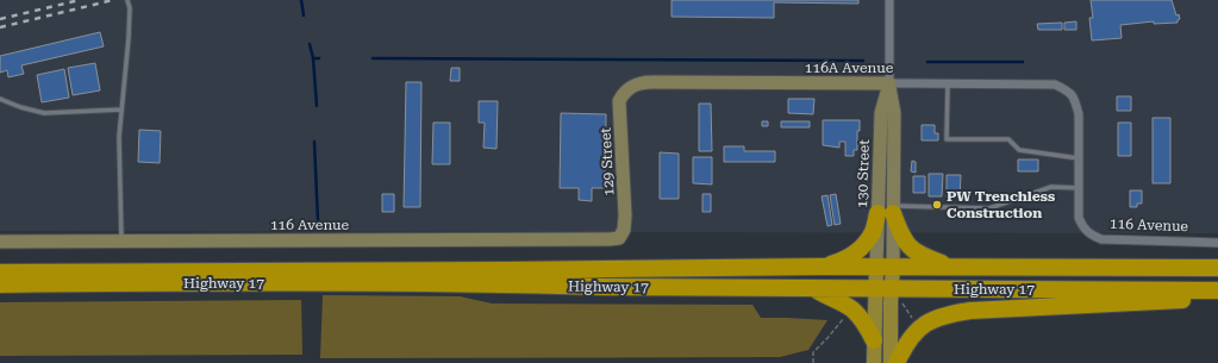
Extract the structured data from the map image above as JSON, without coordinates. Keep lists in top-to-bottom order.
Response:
{
  "streets": {
    "highway": ["Highway 17"],
    "street": [
      "116A Avenue",
      "129 Street",
      "130 Street",
      "116 Avenue"
    ]
  },
  "crossings": [
    ["116A Avenue", "129 Street"],
    ["116A Avenue", "130 Street"],
    ["129 Street", "116 Avenue"],
    ["130 Street", "Highway 17"]
  ],
  "places": ["PW Trenchless Construction"]
}
